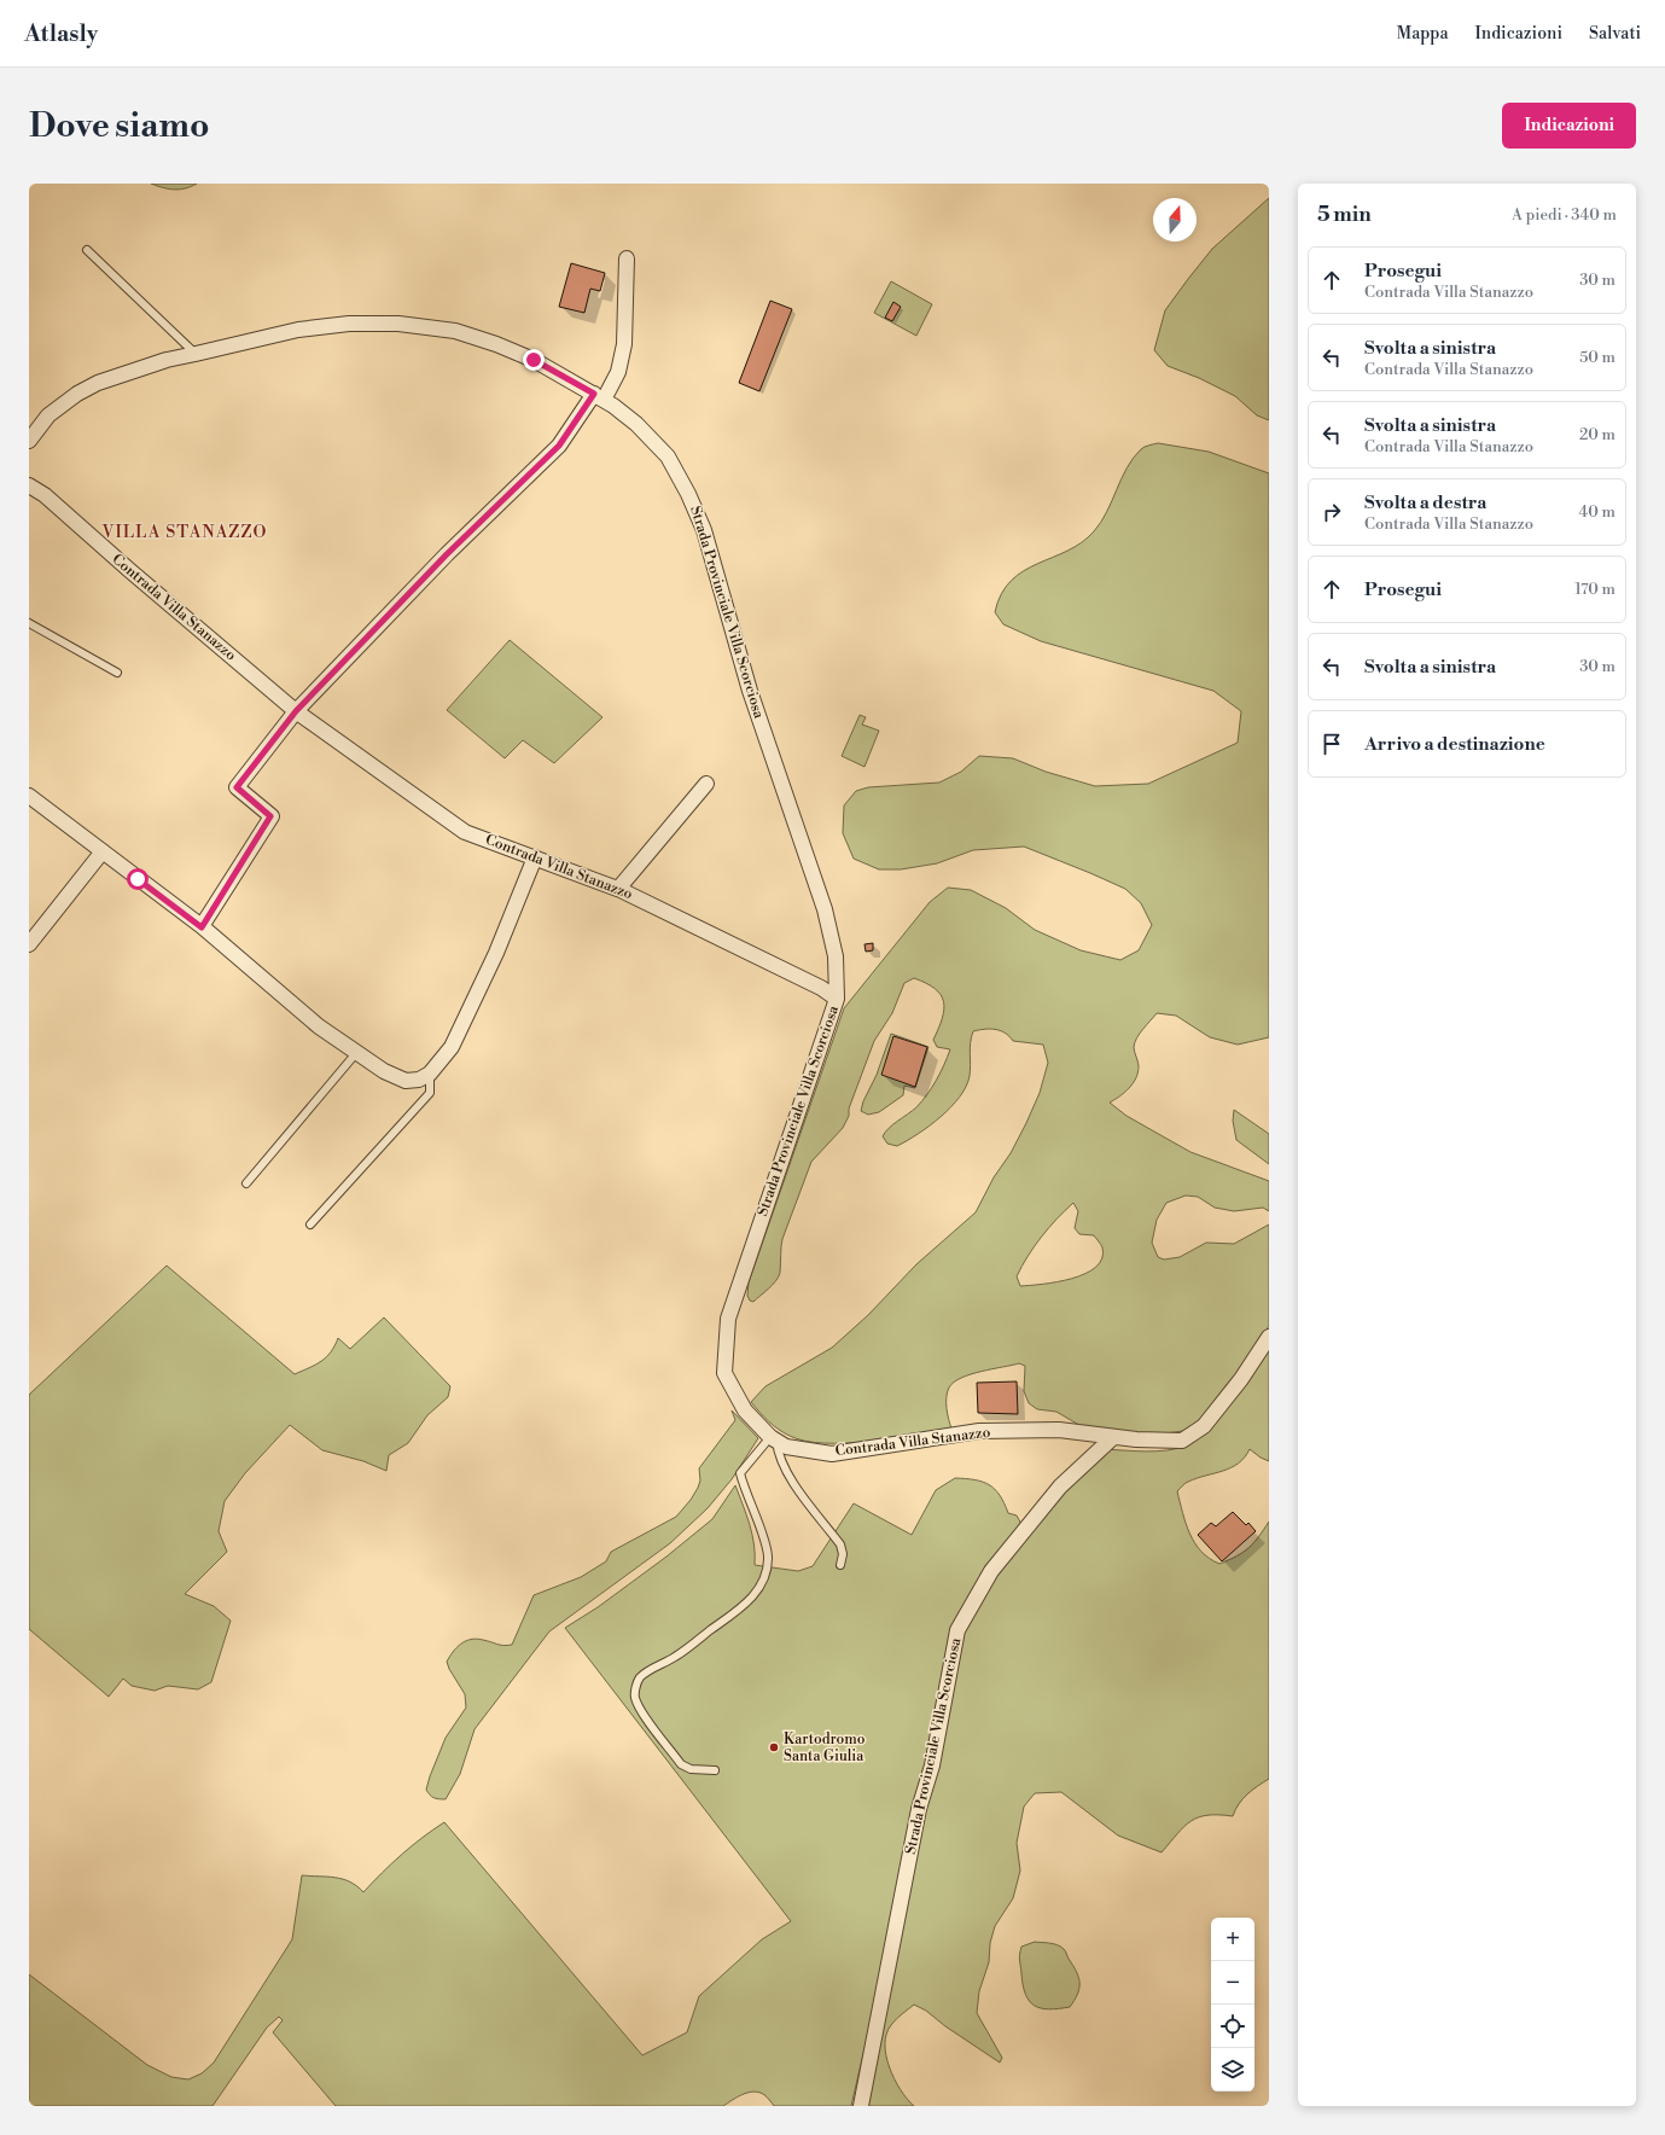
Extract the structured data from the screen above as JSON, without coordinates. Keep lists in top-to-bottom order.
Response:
{
  "streets": {
    "street": ["Contrada Villa Stanazzo", "Strada Provinciale Villa Scorciosa"]
  },
  "crossings": [
    ["Contrada Villa Stanazzo", "Strada Provinciale Villa Scorciosa"]
  ],
  "districts": ["VILLA STANAZZO"],
  "places": ["Kartodromo Santa Giulia"],
  "north": "top",
  "page": {
    "header": "Atlasly",
    "nav": ["Mappa", "Indicazioni", "Salvati"],
    "buttons": "Indicazioni",
    "title": "Dove siamo",
    "heading": ["5 min", "A piedi · 340 m"],
    "list": [
      ["Prosegui", "Contrada Villa Stanazzo", "30 m"],
      ["Svolta a sinistra", "Contrada Villa Stanazzo", "50 m"],
      ["Svolta a sinistra", "Contrada Villa Stanazzo", "20 m"],
      ["Svolta a destra", "Contrada Villa Stanazzo", "40 m"],
      ["Prosegui", "170 m"],
      ["Svolta a sinistra", "30 m"],
      "Arrivo a destinazione"
    ],
    "map_buttons": ["+", "−"]
  }
}
